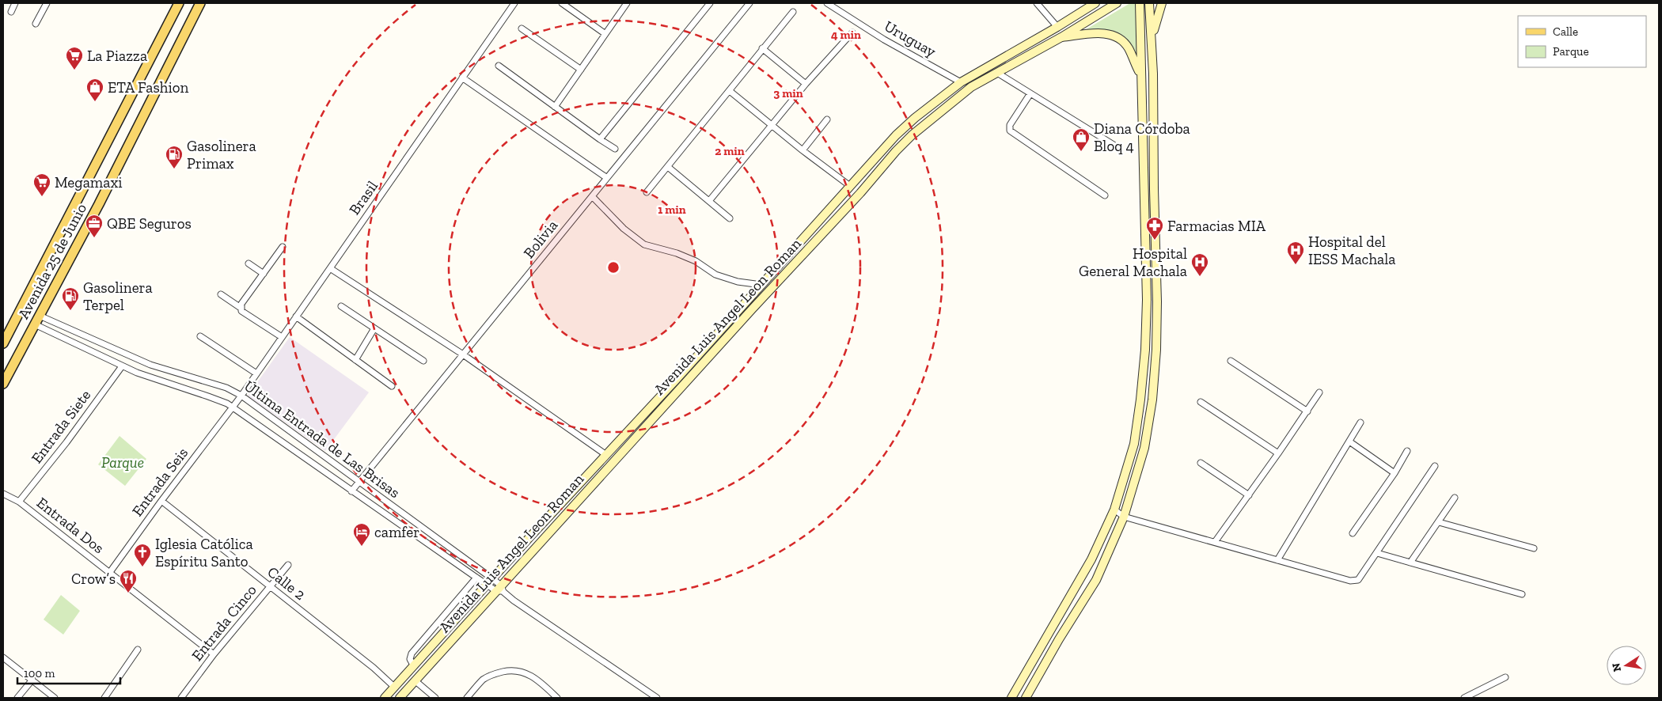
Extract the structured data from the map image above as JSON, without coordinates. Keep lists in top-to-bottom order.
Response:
{
  "streets": {
    "main road": ["Avenida 25 de Junio", "Avenida Luis Angel Leon Roman"],
    "street": [
      "Uruguay",
      "Brasil",
      "Bolivia",
      "Entrada Siete",
      "Última Entrada de Las Brisas",
      "Entrada Seis",
      "Entrada Dos",
      "Calle 2",
      "Entrada Cinco"
    ]
  },
  "crossings": [
    ["Uruguay", "Avenida Luis Angel Leon Roman"],
    ["Brasil", "Última Entrada de Las Brisas"],
    ["Brasil", "Entrada Seis"],
    ["Bolivia", "Última Entrada de Las Brisas"],
    ["Avenida 25 de Junio", "Última Entrada de Las Brisas"],
    ["Avenida Luis Angel Leon Roman", "Última Entrada de Las Brisas"],
    ["Avenida Luis Angel Leon Roman", "Calle 2"],
    ["Entrada Siete", "Última Entrada de Las Brisas"],
    ["Entrada Siete", "Entrada Dos"],
    ["Última Entrada de Las Brisas", "Entrada Seis"],
    ["Entrada Seis", "Entrada Dos"],
    ["Entrada Seis", "Calle 2"],
    ["Entrada Dos", "Entrada Cinco"],
    ["Calle 2", "Entrada Cinco"]
  ],
  "parks": ["Parque"],
  "places": {
    "supermarket": ["La Piazza", "Megamaxi"],
    "shop": ["ETA Fashion", "Diana Córdoba Bloq 4"],
    "fuel station": ["Gasolinera Primax", "Gasolinera Terpel"],
    "office": ["QBE Seguros"],
    "pharmacy": ["Farmacias MIA"],
    "hospital": ["Hospital del IESS Machala", "Hospital General Machala"],
    "hotel": ["camfer"],
    "church": ["Iglesia Católica Espíritu Santo"],
    "restaurant": ["Crow’s"]
  },
  "legend": ["Calle", "Parque"],
  "scale_bar": "100 m",
  "north": "left",
  "rings": [
    "4 min",
    "3 min",
    "2 min",
    "1 min"
  ]
}
